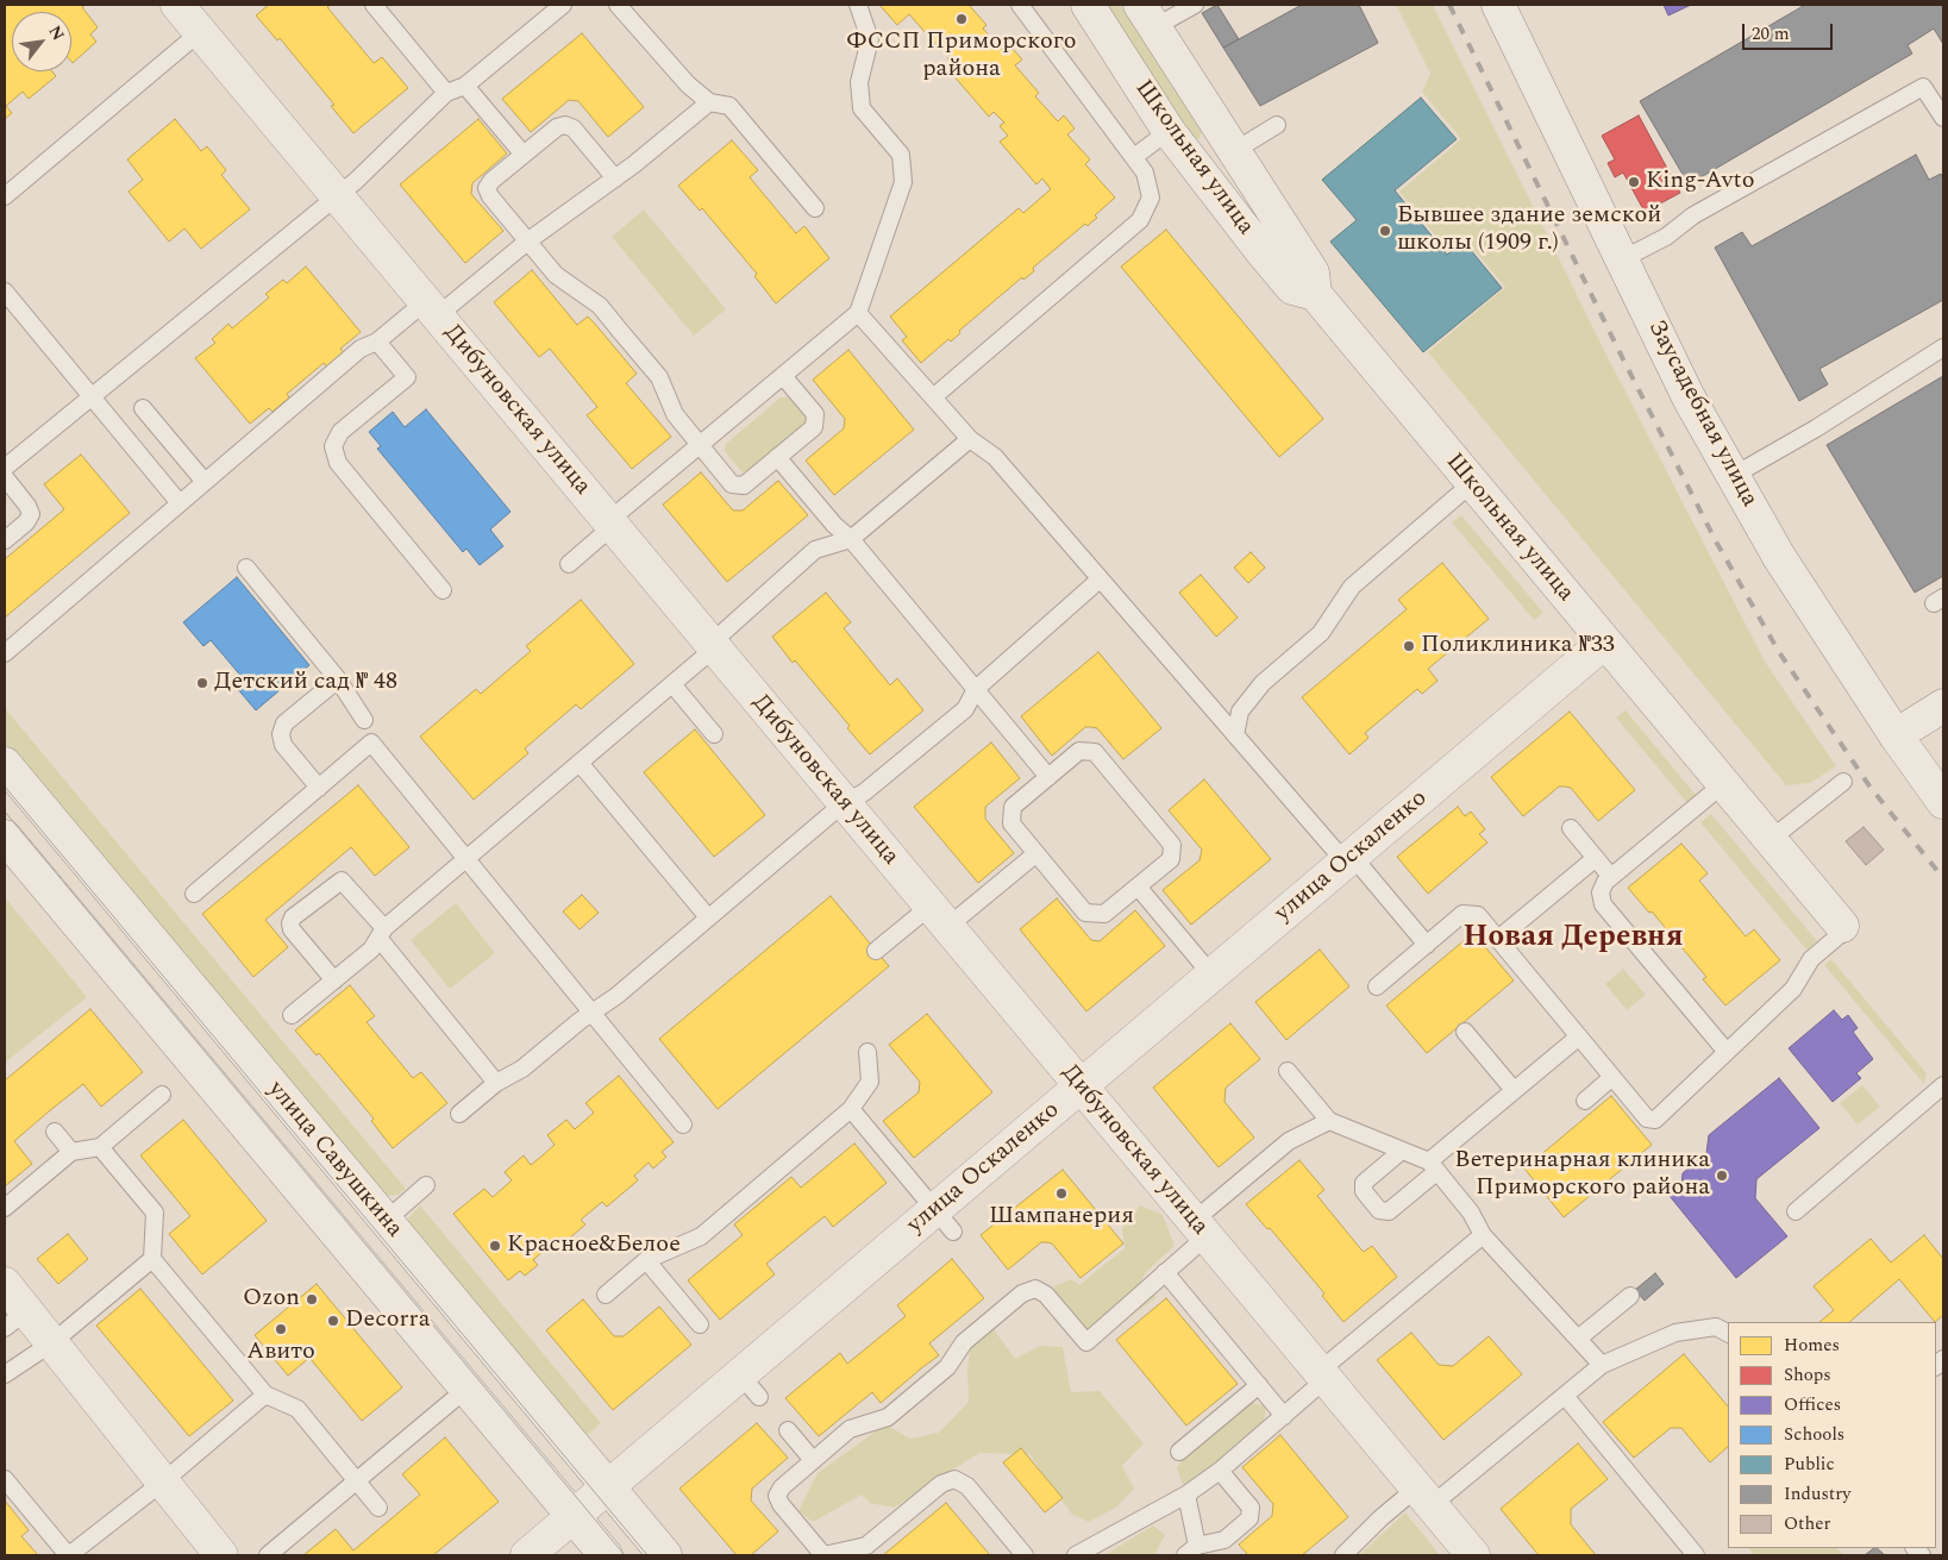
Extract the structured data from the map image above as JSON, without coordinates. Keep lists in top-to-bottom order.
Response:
{
  "streets": {
    "street": [
      "Школьная улица",
      "Дибуновская улица",
      "Заусадебная улица",
      "улица Оскаленко",
      "улица Савушкина"
    ]
  },
  "crossings": [
    ["Школьная улица", "улица Оскаленко"],
    ["Дибуновская улица", "улица Оскаленко"],
    ["улица Оскаленко", "улица Савушкина"]
  ],
  "districts": ["Новая Деревня"],
  "places": [
    "ФССП Приморского района",
    "King-Avto",
    "Бывшее здание земской школы (1909 г.)",
    "Поликлиника №33",
    "Детский сад № 48",
    "Ветеринарная клиника Приморского района",
    "Шампанерия",
    "Красное&Белое",
    "Ozon",
    "Decorra",
    "Авито"
  ],
  "legend": [
    "Homes",
    "Shops",
    "Offices",
    "Schools",
    "Public",
    "Industry",
    "Other"
  ],
  "scale_bar": "20 m",
  "north": "top right"
}
